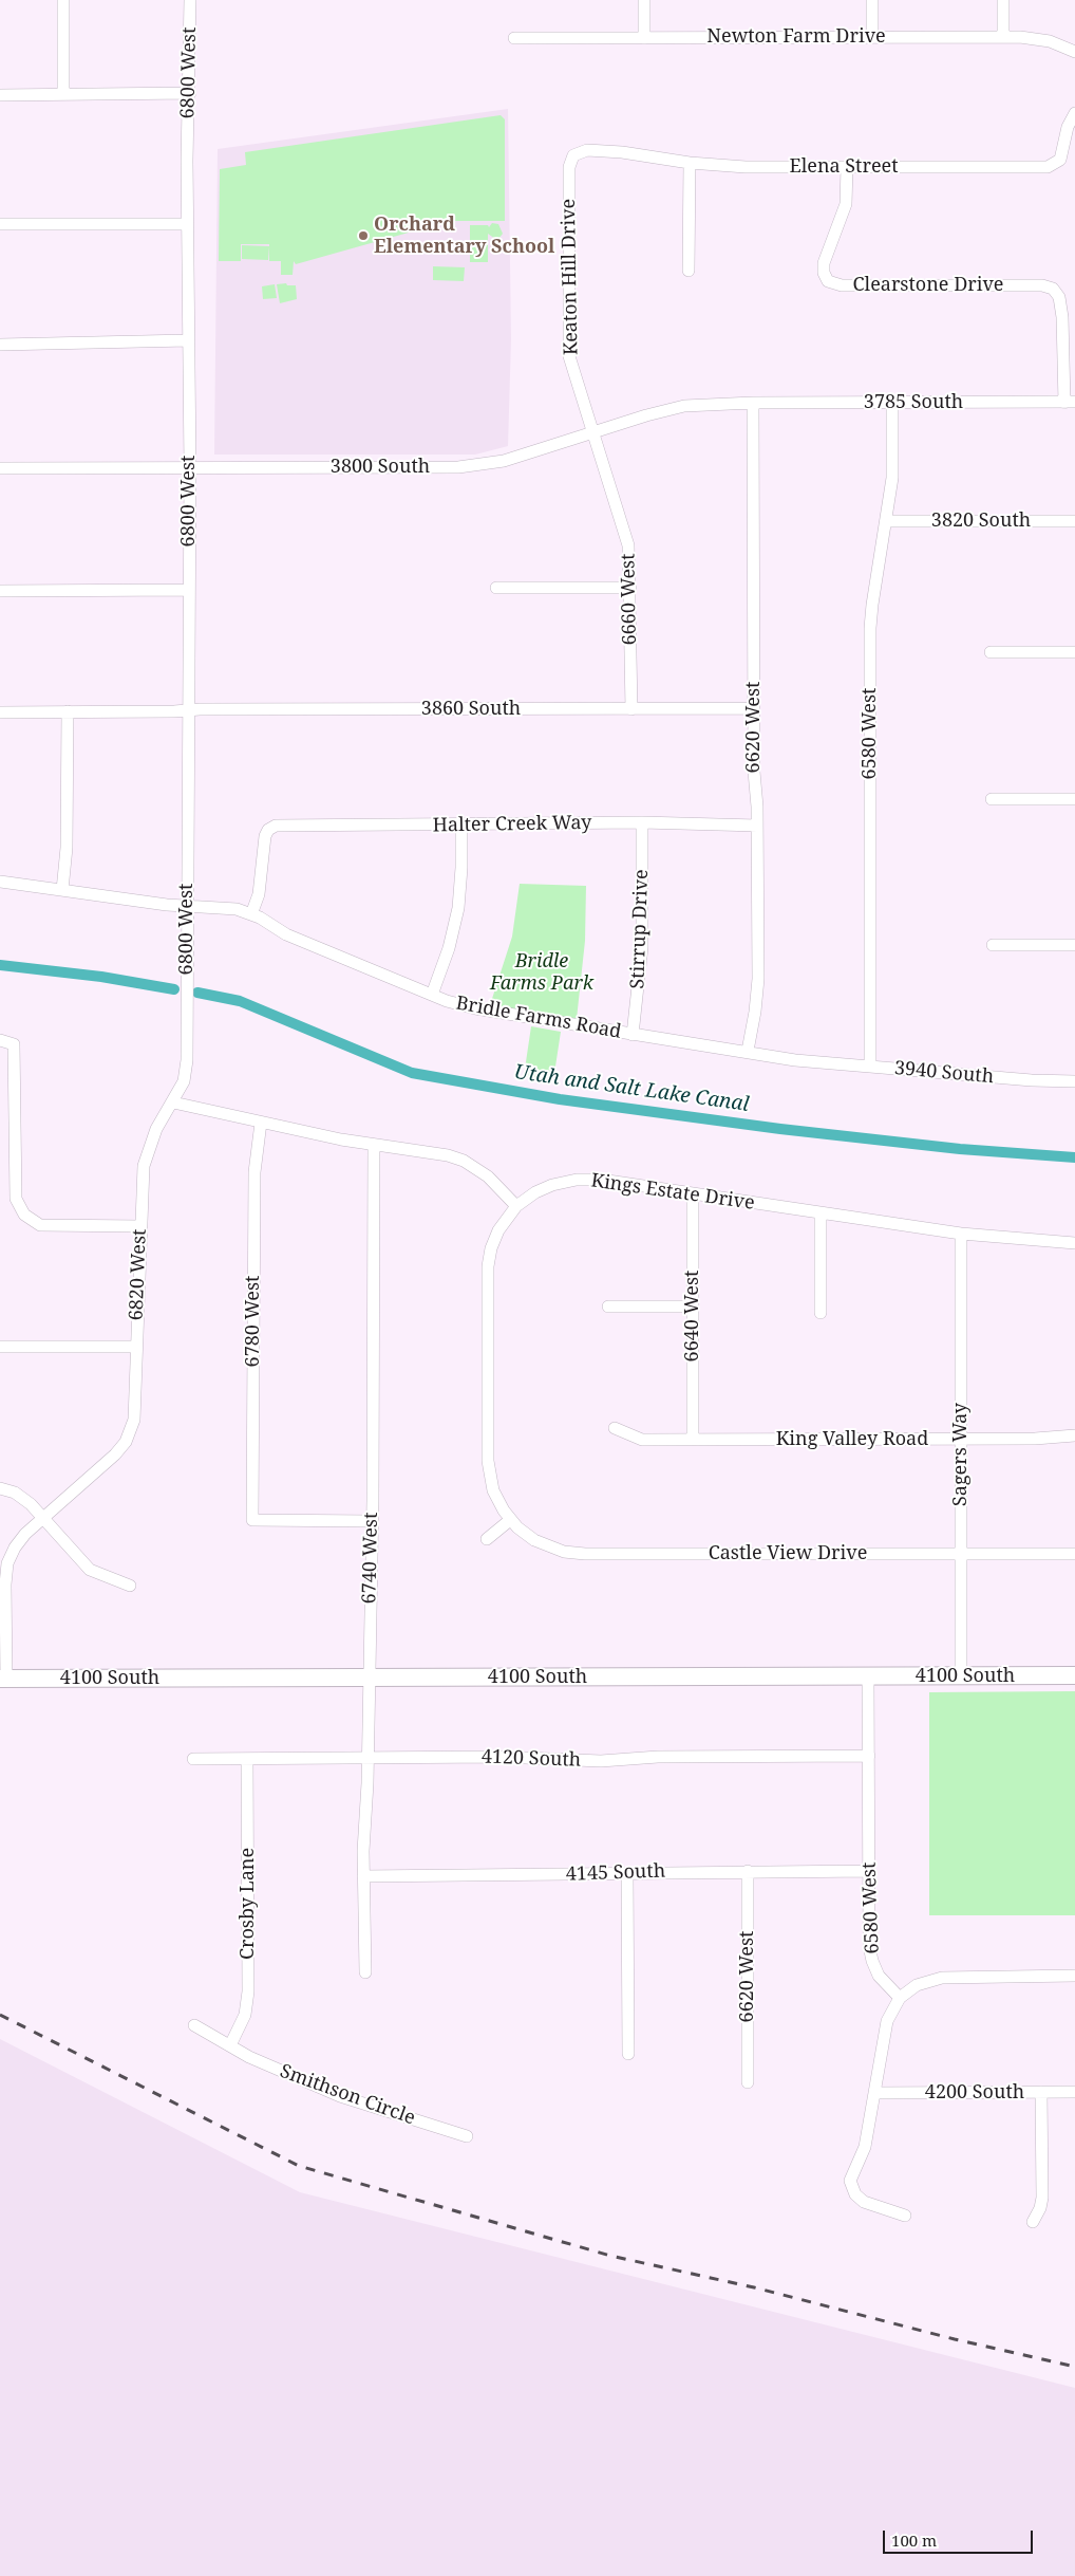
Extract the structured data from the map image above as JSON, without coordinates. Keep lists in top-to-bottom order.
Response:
{
  "streets": {
    "main road": ["4100 South"],
    "street": [
      "Newton Farm Drive",
      "6800 West",
      "Elena Street",
      "Keaton Hill Drive",
      "Clearstone Drive",
      "3785 South",
      "3800 South",
      "3820 South",
      "6660 West",
      "3860 South",
      "6620 West",
      "6580 West",
      "Halter Creek Way",
      "Stirrup Drive",
      "Bridle Farms Road",
      "3940 South",
      "Kings Estate Drive",
      "6820 West",
      "6640 West",
      "6780 West",
      "King Valley Road",
      "Sagers Way",
      "Castle View Drive",
      "6740 West",
      "4120 South",
      "4145 South",
      "Crosby Lane",
      "4200 South",
      "Smithson Circle"
    ]
  },
  "crossings": [
    ["6800 West", "3800 South"],
    ["6800 West", "3860 South"],
    ["6800 West", "Bridle Farms Road"],
    ["6800 West", "6820 West"],
    ["Elena Street", "Keaton Hill Drive"],
    ["Elena Street", "Clearstone Drive"],
    ["Keaton Hill Drive", "3800 South"],
    ["Keaton Hill Drive", "6660 West"],
    ["Clearstone Drive", "3785 South"],
    ["3785 South", "3800 South"],
    ["3785 South", "6620 West"],
    ["3785 South", "6580 West"],
    ["3800 South", "6660 West"],
    ["3800 South", "6620 West"],
    ["3820 South", "6580 West"],
    ["6660 West", "3860 South"],
    ["3860 South", "6620 West"],
    ["6620 West", "Halter Creek Way"],
    ["6620 West", "Bridle Farms Road"],
    ["6620 West", "4145 South"],
    ["6580 West", "3940 South"],
    ["6580 West", "4100 South"],
    ["6580 West", "4120 South"],
    ["6580 West", "4145 South"],
    ["Halter Creek Way", "Stirrup Drive"],
    ["Halter Creek Way", "Bridle Farms Road"],
    ["Stirrup Drive", "Bridle Farms Road"],
    ["Bridle Farms Road", "3940 South"],
    ["Kings Estate Drive", "6640 West"],
    ["Kings Estate Drive", "Sagers Way"],
    ["Kings Estate Drive", "Castle View Drive"],
    ["6820 West", "4100 South"],
    ["6640 West", "King Valley Road"],
    ["6780 West", "6740 West"],
    ["King Valley Road", "Sagers Way"],
    ["Sagers Way", "Castle View Drive"],
    ["Sagers Way", "4100 South"],
    ["6740 West", "4100 South"],
    ["6740 West", "4120 South"],
    ["6740 West", "4145 South"],
    ["4120 South", "Crosby Lane"],
    ["Crosby Lane", "Smithson Circle"]
  ],
  "water": ["Utah and Salt Lake Canal"],
  "parks": ["Bridle Farms Park"],
  "places": ["Orchard Elementary School"],
  "scale_bar": "100 m"
}
